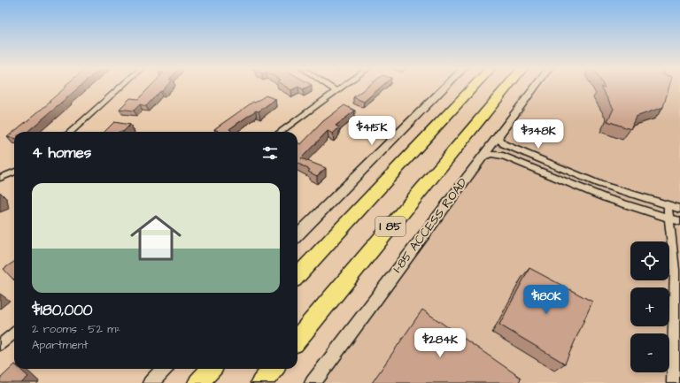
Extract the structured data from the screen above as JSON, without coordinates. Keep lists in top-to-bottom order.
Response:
{
  "streets": {
    "highway": ["I 85"],
    "main road": ["I-85 ACCESS ROAD"]
  },
  "page": {
    "price": [
      "$415K",
      "$348K",
      "$180K",
      "$284K"
    ],
    "heading": "4 homes",
    "list": [
      {
        "name": "$180,000",
        "note": "2 rooms · 52 m² · Apartment"
      }
    ],
    "map_buttons": ["+", "−"]
  }
}
